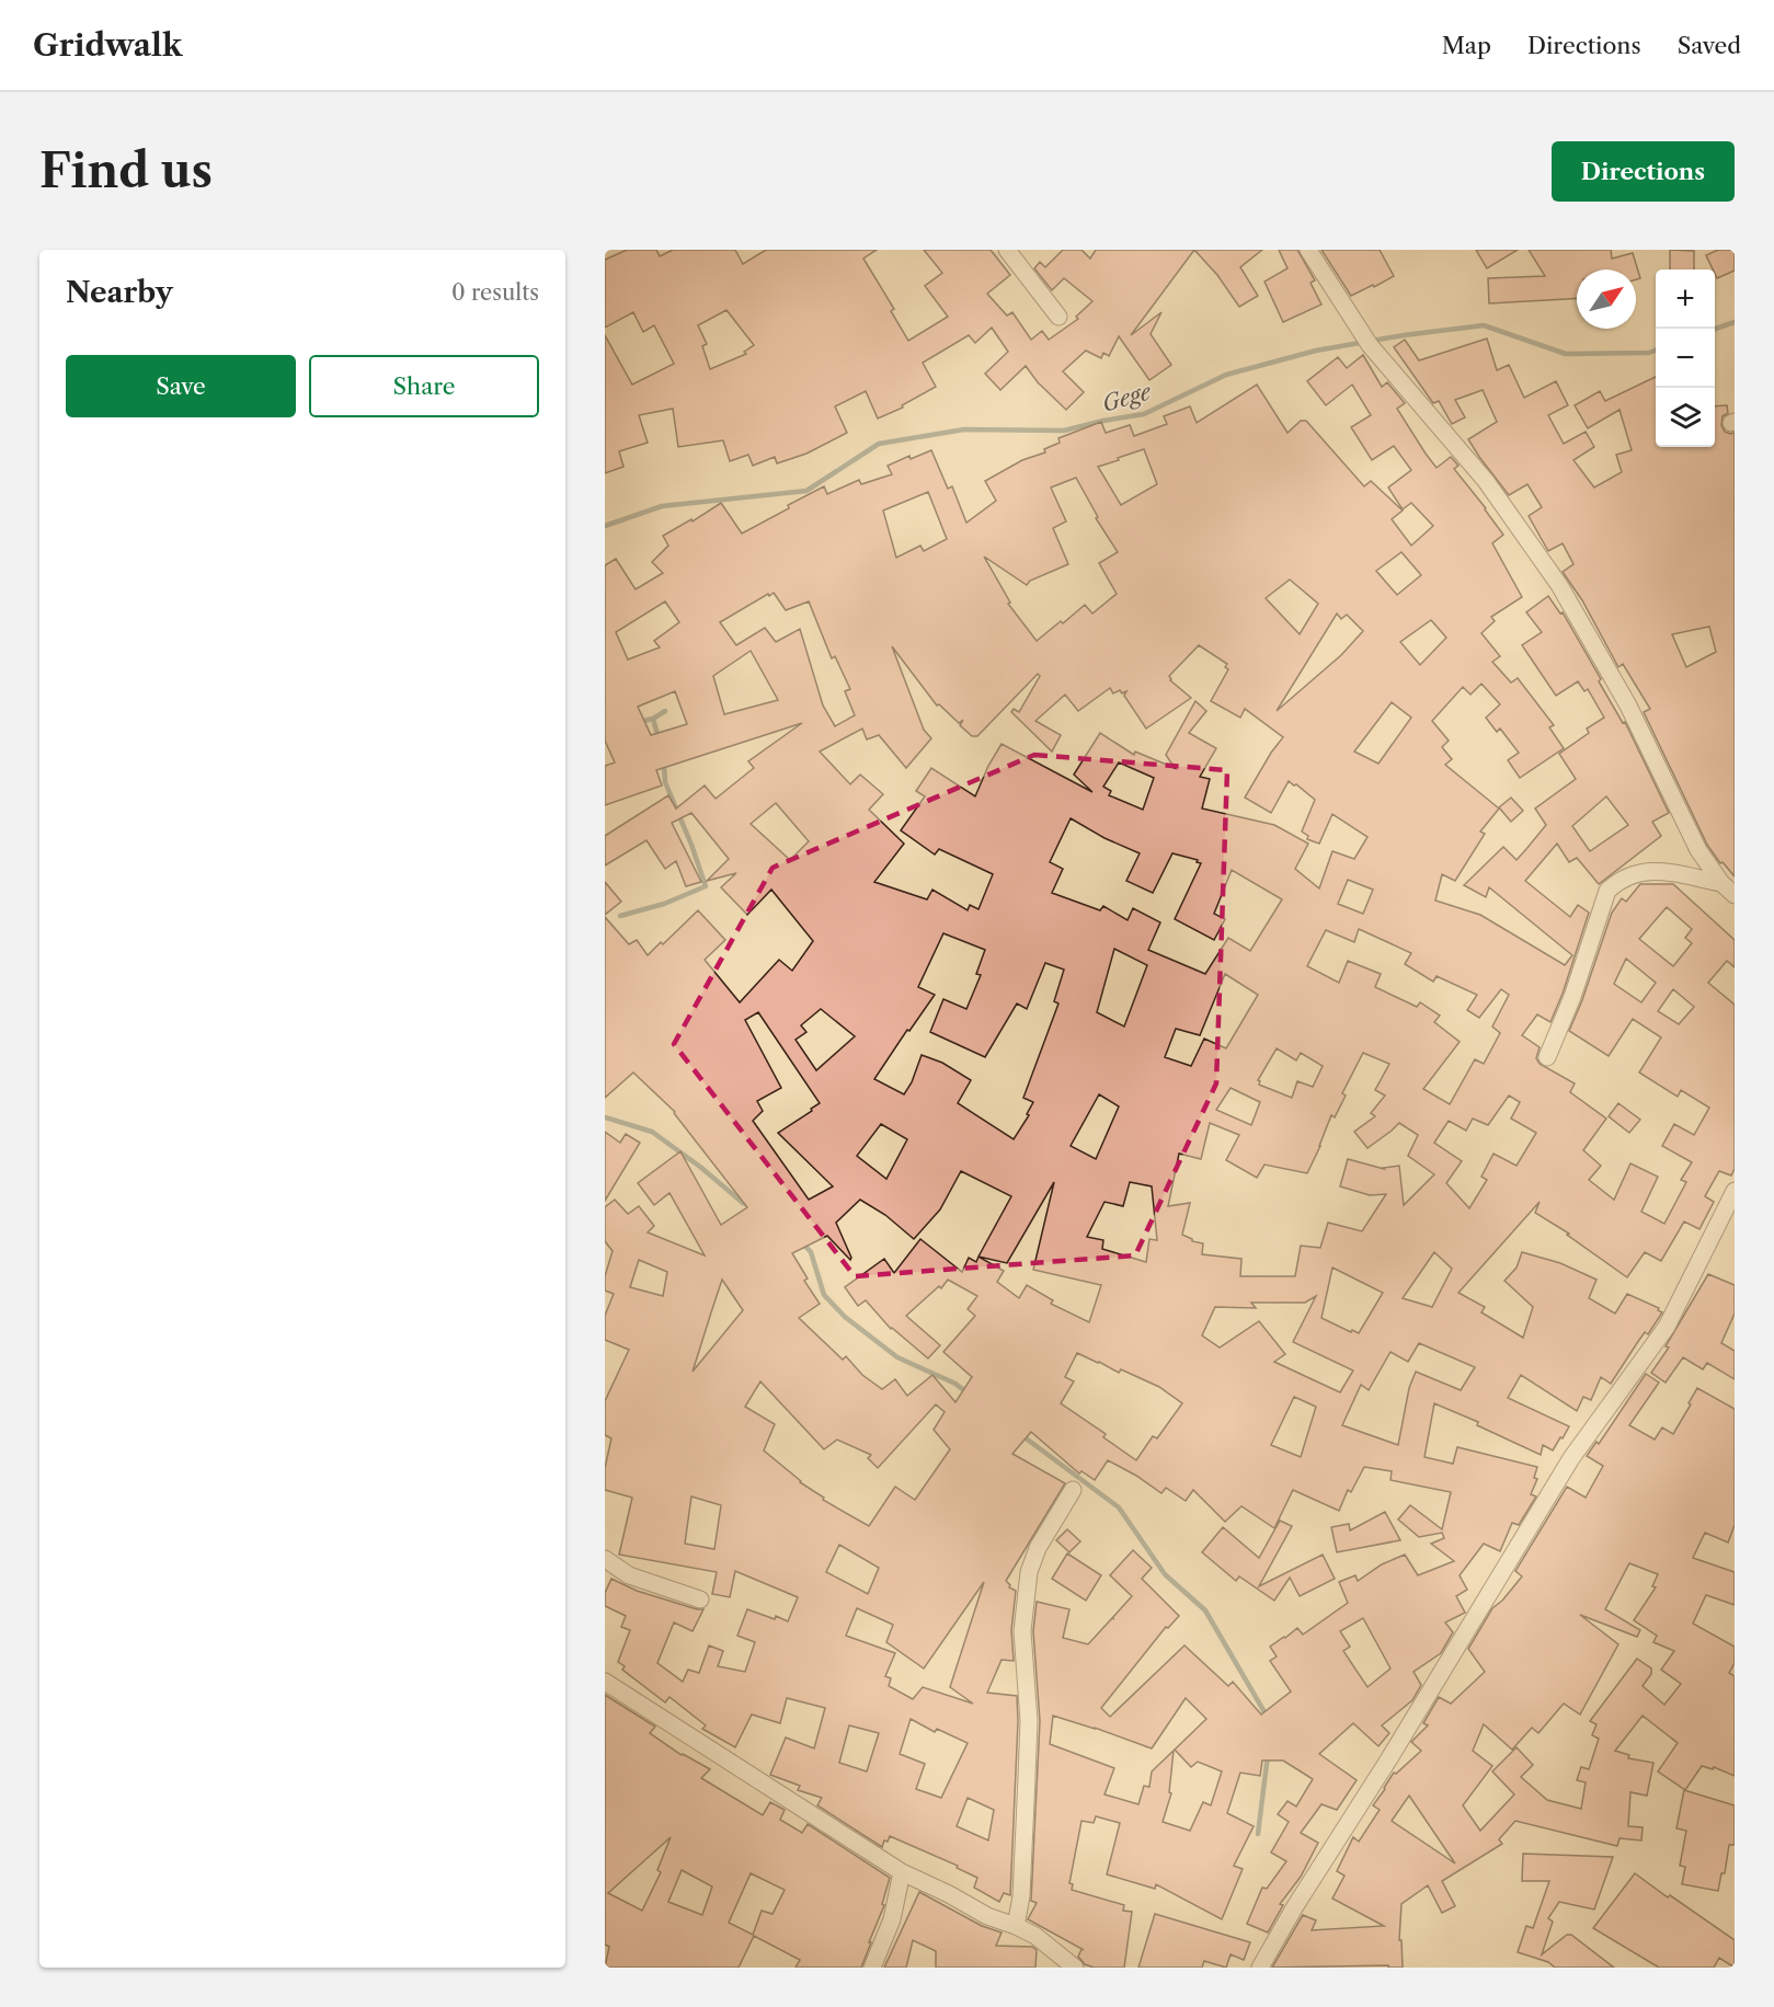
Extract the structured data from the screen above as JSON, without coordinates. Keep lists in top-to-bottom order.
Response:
{
  "water": ["Gege"],
  "north": "top right",
  "page": {
    "header": "Gridwalk",
    "nav": ["Map", "Directions", "Saved"],
    "buttons": [
      "Directions",
      ["Save", "Share"]
    ],
    "title": "Find us",
    "heading": ["Nearby", "0 results"],
    "map_buttons": ["+", "−"]
  }
}
